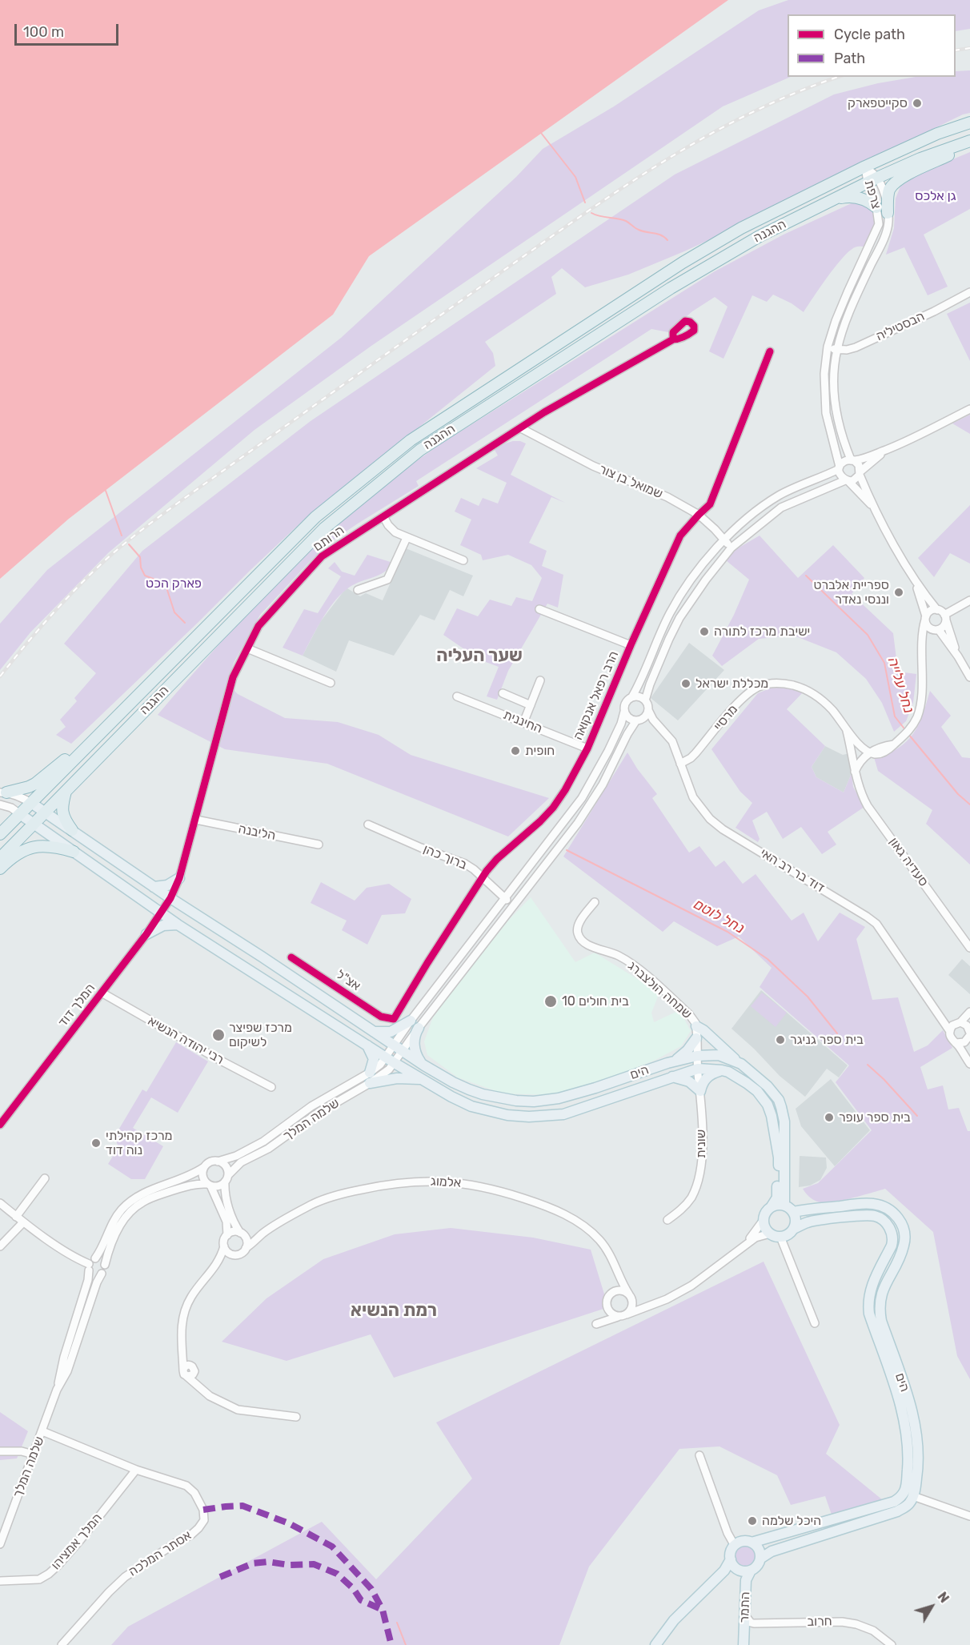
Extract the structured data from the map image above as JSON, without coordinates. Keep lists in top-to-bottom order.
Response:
{
  "streets": {
    "highway": ["ההגנה"],
    "main road": ["הים", "התמר"],
    "street": [
      "צרפת",
      "הבסטיליה",
      "שמואל בן צור",
      "הרותם",
      "הרב רפאל אנקואה",
      "מרסיי",
      "החיננית",
      "הליבנה",
      "ברוך כהן",
      "סעדיה גאון",
      "דוד בר רב האי",
      "אצ\"ל",
      "שמחה הולצברג",
      "המלך דוד",
      "רבי יהודה הנשיא",
      "שלמה המלך",
      "שונית",
      "אלמוג",
      "המלך אמציהו",
      "אסתר המלכה",
      "חרוב"
    ]
  },
  "crossings": [
    ["צרפת", "ההגנה"],
    ["צרפת", "הבסטיליה"],
    ["שמואל בן צור", "הרותם"],
    ["שמואל בן צור", "הרב רפאל אנקואה"],
    ["הרותם", "הליבנה"],
    ["הרותם", "המלך דוד"],
    ["הרב רפאל אנקואה", "החיננית"],
    ["הרב רפאל אנקואה", "ברוך כהן"],
    ["הרב רפאל אנקואה", "אצ\"ל"],
    ["מרסיי", "סעדיה גאון"],
    ["מרסיי", "דוד בר רב האי"],
    ["שמחה הולצברג", "הים"],
    ["שמחה הולצברג", "שונית"],
    ["המלך דוד", "רבי יהודה הנשיא"],
    ["הים", "שלמה המלך"],
    ["הים", "שונית"],
    ["הים", "התמר"],
    ["שלמה המלך", "אסתר המלכה"],
    ["המלך אמציהו", "אסתר המלכה"],
    ["התמר", "חרוב"]
  ],
  "districts": ["שער העליה", "רמת הנשיא"],
  "water": ["נחל עלייה", "נחל לוטם"],
  "parks": ["גן אלכס", "פארק הכט"],
  "places": [
    "סקייטפארק",
    "ספריית אלברט וננסי נאדר",
    "ישיבת מרכז לתורה",
    "מכללת ישראל",
    "חופית",
    "בית חולים 10",
    "מרכז שפיצר לשיקום",
    "בית ספר גניגר",
    "בית ספר עופר",
    "מרכז קהילתי נוה דוד",
    "היכל שלמה"
  ],
  "legend": ["Cycle path", "Path"],
  "scale_bar": "100 m",
  "north": "top right"
}
